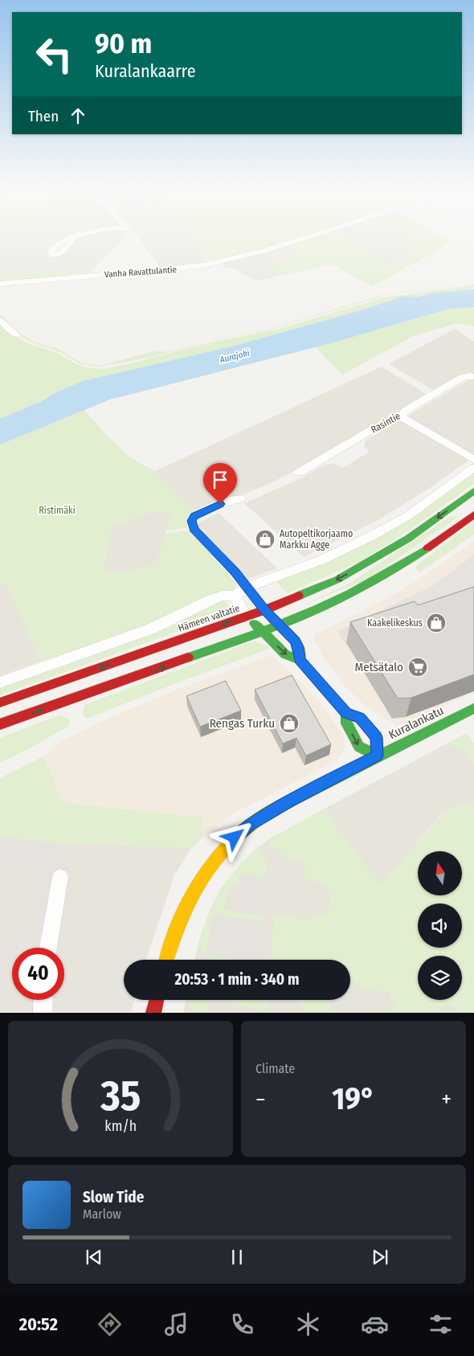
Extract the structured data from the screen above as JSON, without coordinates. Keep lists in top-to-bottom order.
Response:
{
  "streets": {
    "main road": ["Hämeen valtatie", "Kuralankatu"],
    "street": ["Vanha Ravattulantie", "Rasintie"]
  },
  "water": ["Aurajoki"],
  "parks": ["Ristimäki"],
  "places": {
    "shop": ["Autopeltikorjaamo Markku Agge", "Kaakelikeskus", "Rengas Turku"],
    "supermarket": ["Metsätalo"]
  },
  "north": "top",
  "page": {
    "turn": ["90 m", "Kuralankaarre"],
    "then": "Then",
    "limit": "40",
    "trip": "20:53 · 1 min · 340 m",
    "tile": "Climate",
    "heat": ["−", "19°", "+"],
    "song": ["Slow Tide", "Marlow"],
    "tabs": "20:52",
    "gauge": ["35", "km/h"]
  }
}
